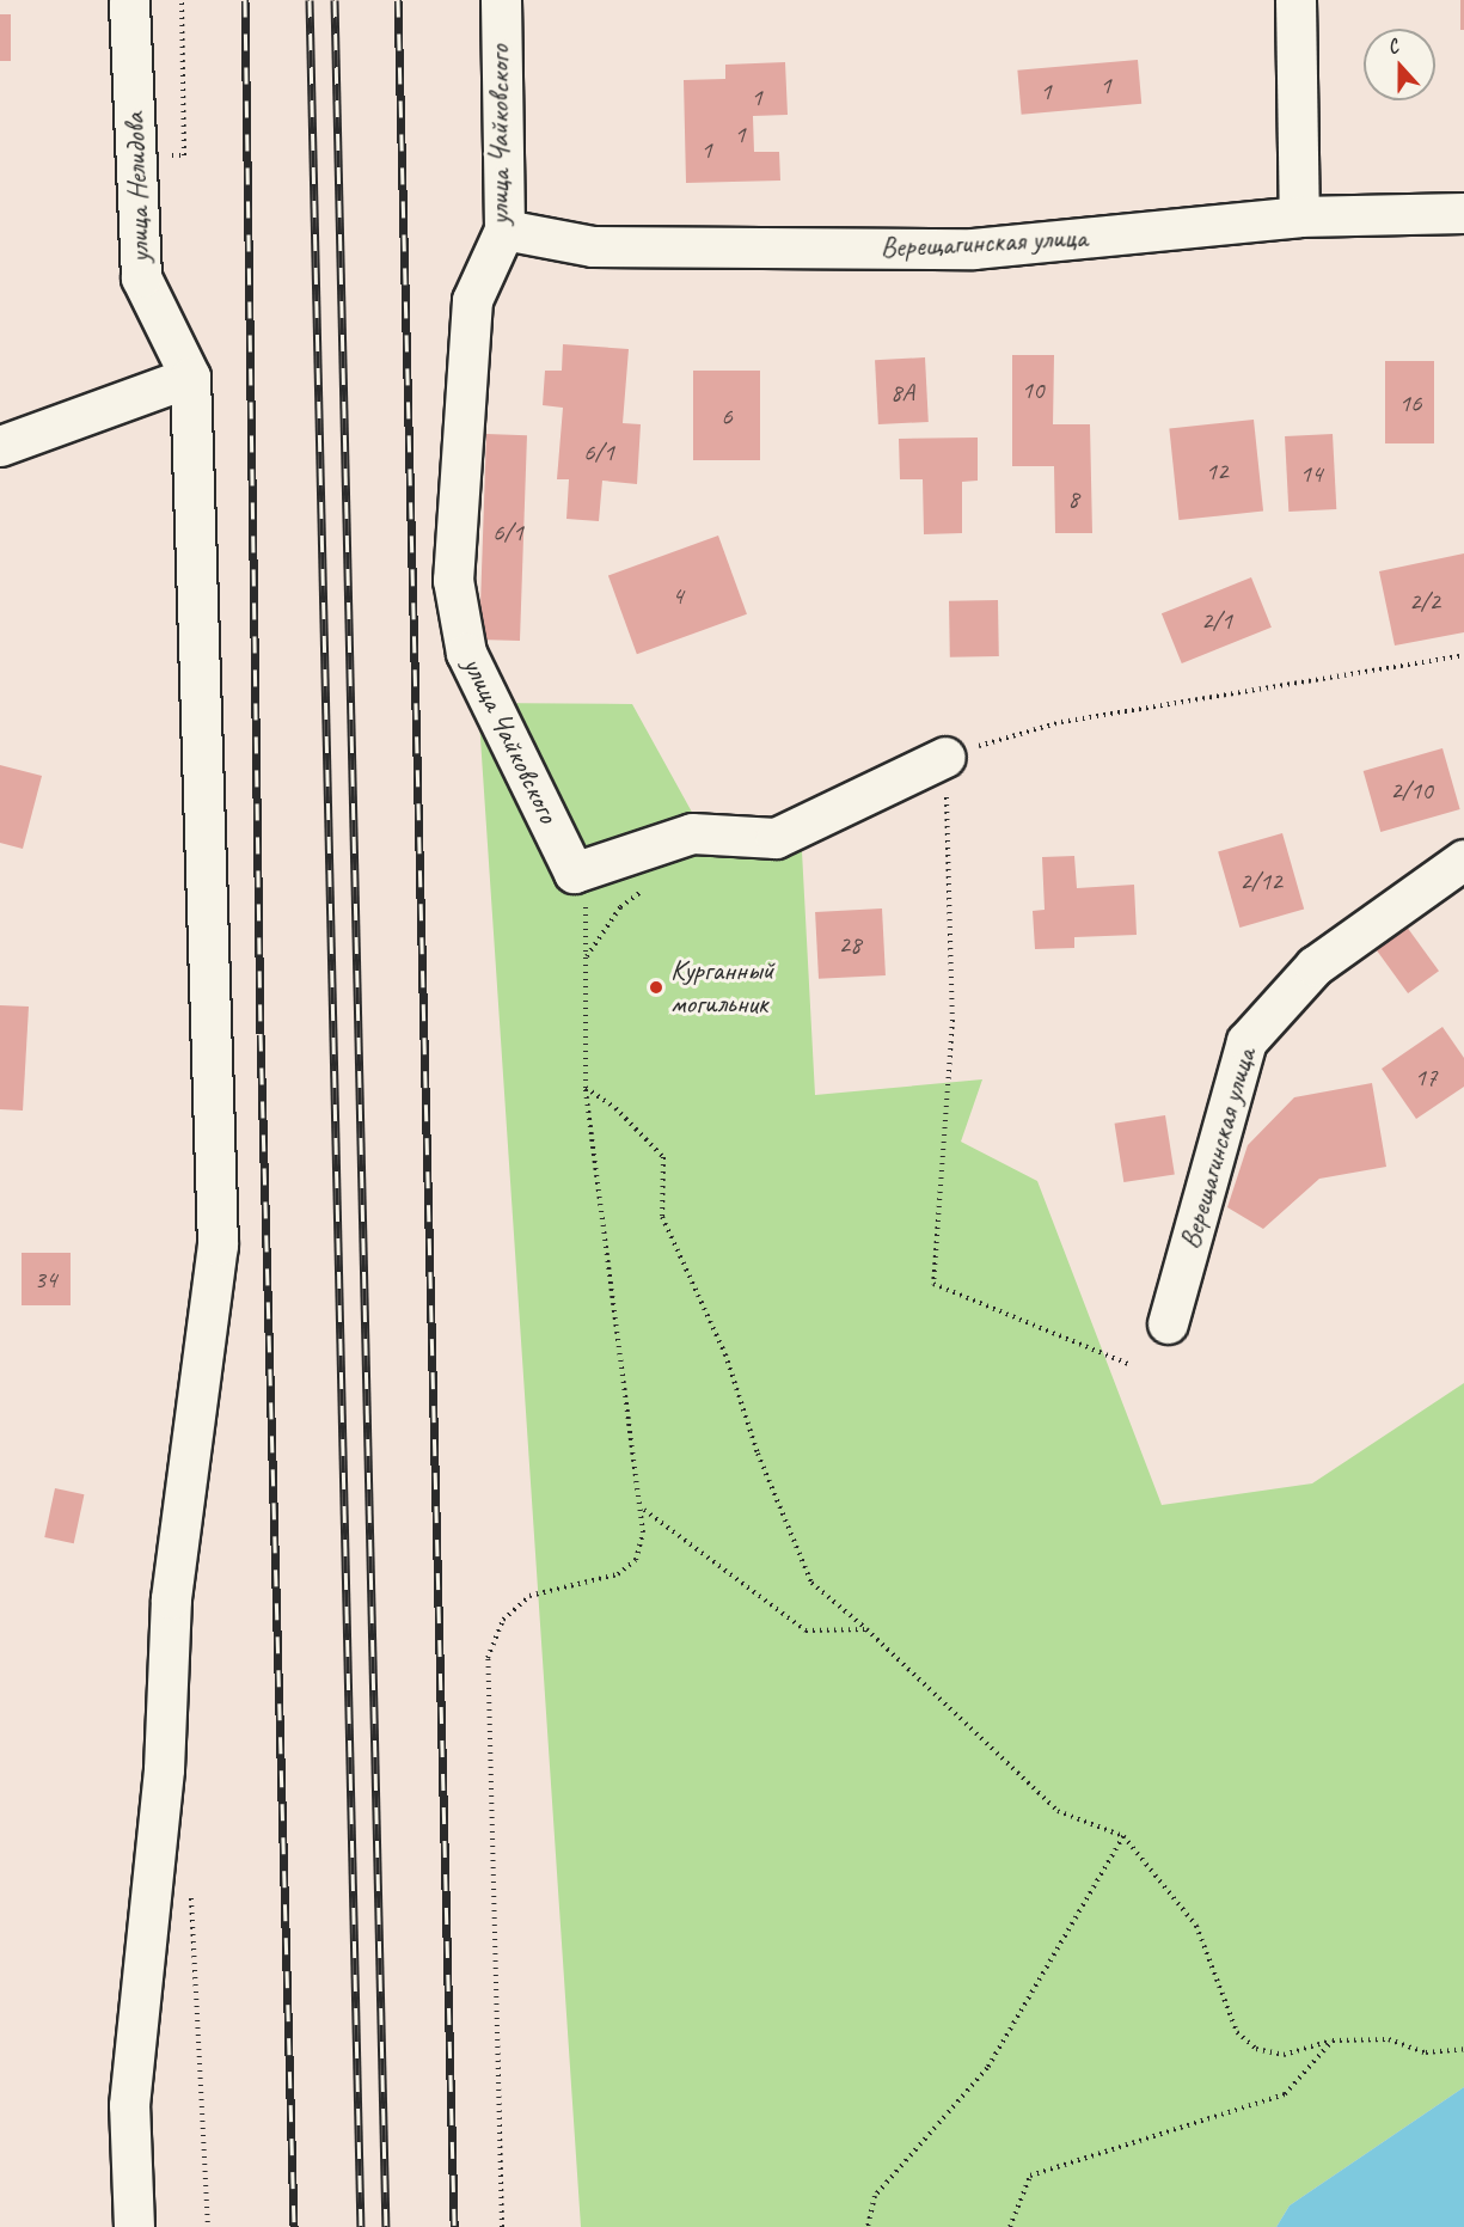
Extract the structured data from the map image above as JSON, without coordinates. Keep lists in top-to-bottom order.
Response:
{
  "streets": {
    "street": ["улица Чайковского", "улица Нелидова", "Верещагинская улица"]
  },
  "crossings": [
    ["улица Чайковского", "Верещагинская улица"]
  ],
  "places": ["Курганный могильник"],
  "house_numbers": [
    "1",
    "1",
    "1",
    "1",
    "1",
    "10",
    "8А",
    "16",
    "6",
    "6/1",
    "12",
    "14",
    "8",
    "6/1",
    "4",
    "2/2",
    "2/1",
    "2/10",
    "2/12",
    "28",
    "17",
    "34"
  ],
  "north": "top"
}
